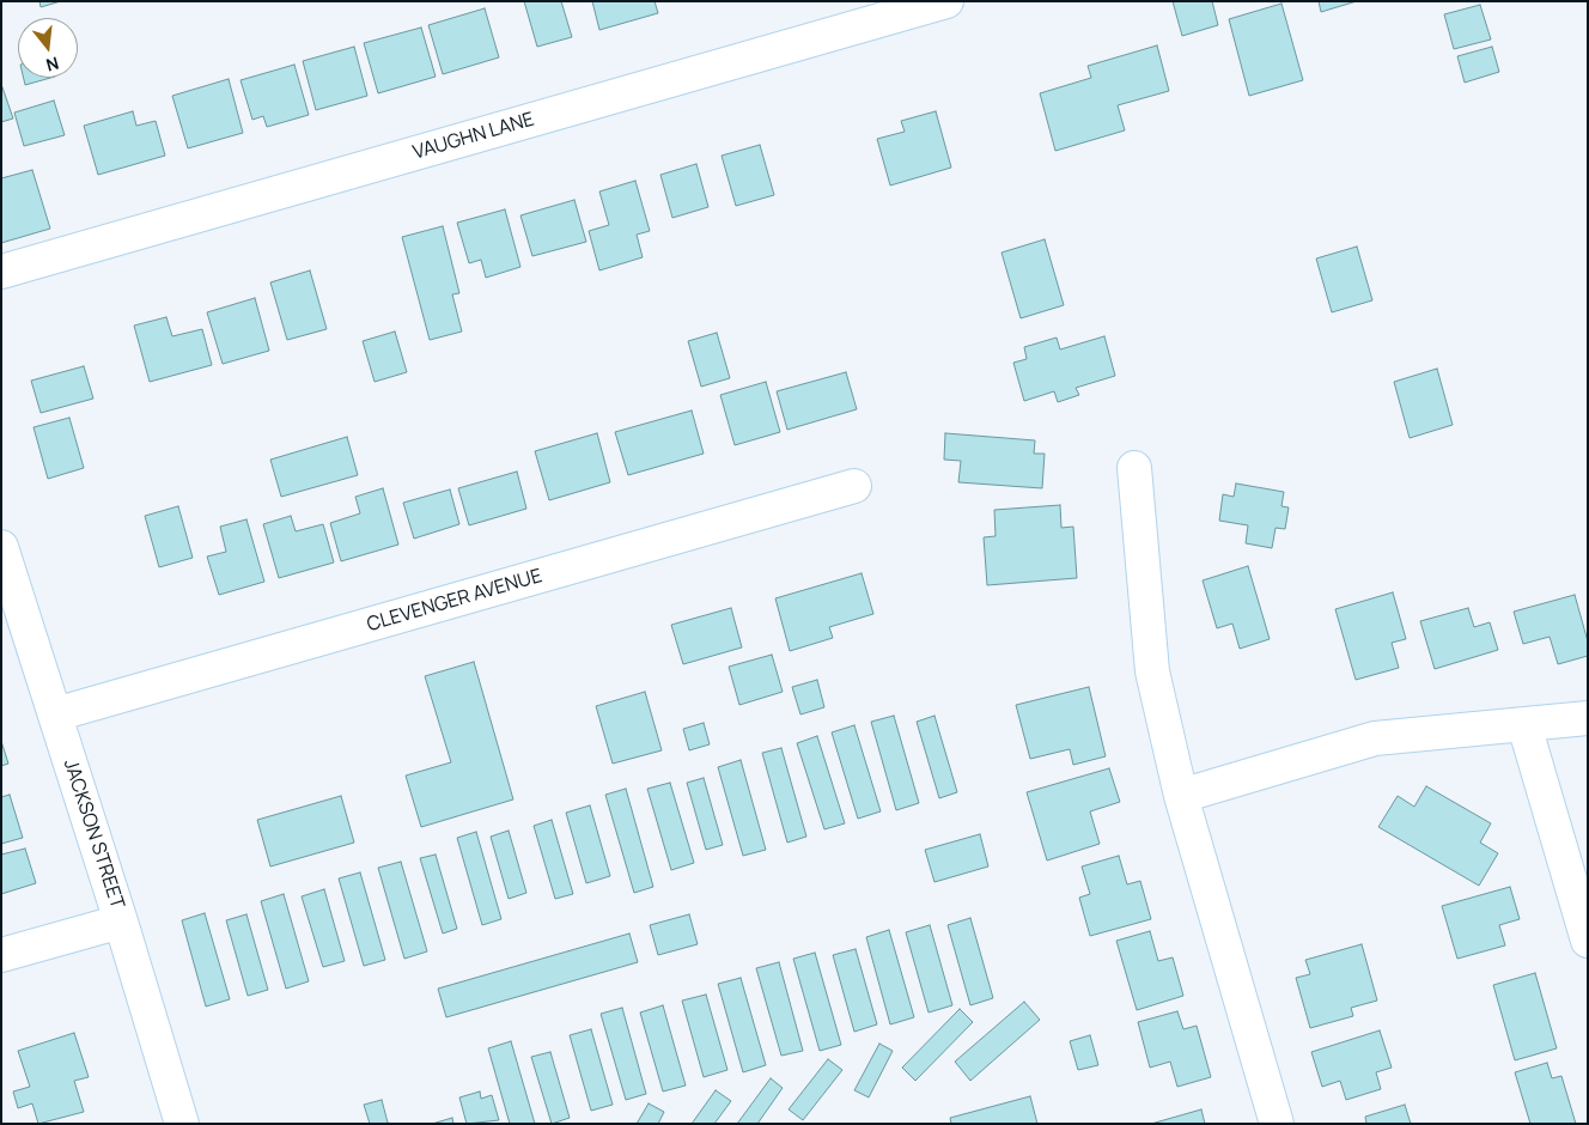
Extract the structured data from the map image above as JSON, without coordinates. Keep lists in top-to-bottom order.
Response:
{
  "streets": {
    "street": ["VAUGHN LANE", "CLEVENGER AVENUE", "JACKSON STREET"]
  },
  "crossings": [
    ["CLEVENGER AVENUE", "JACKSON STREET"]
  ],
  "north": "bottom"
}
